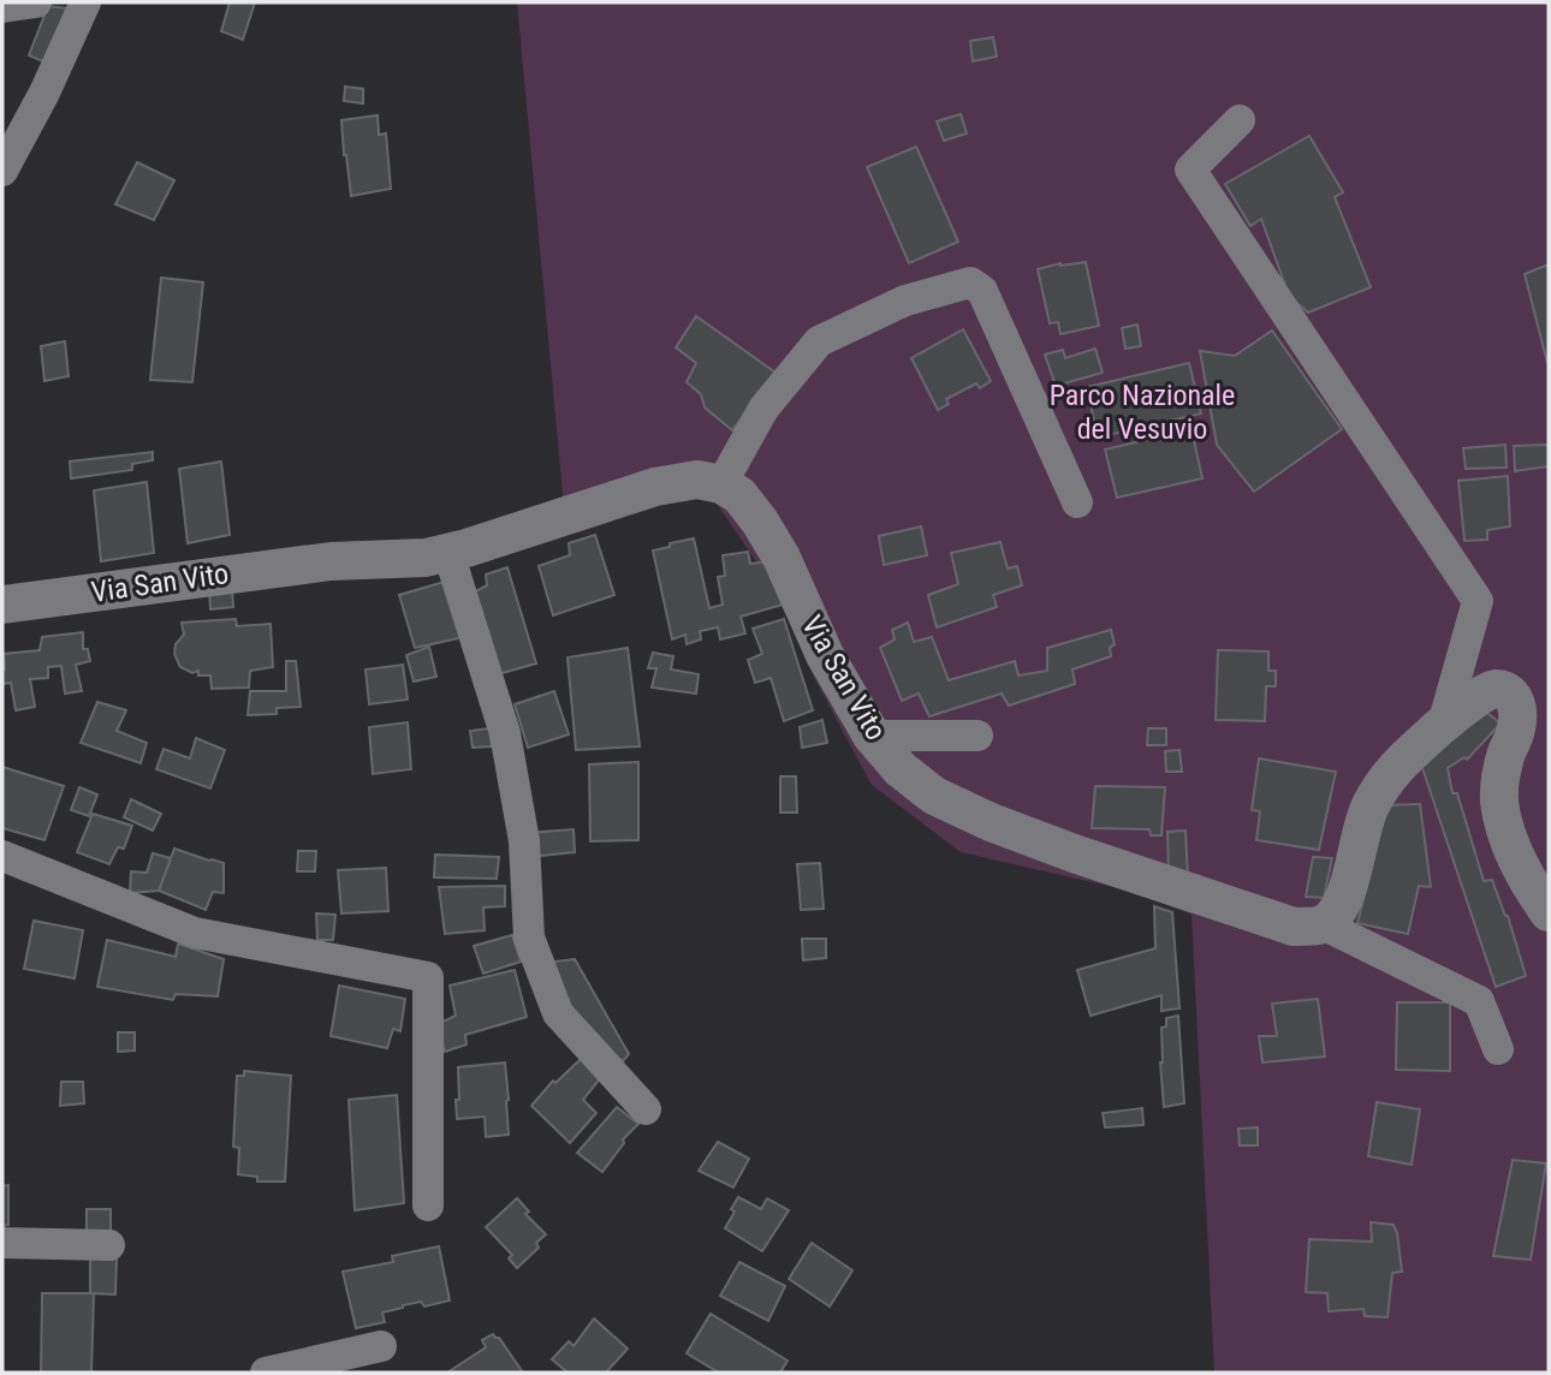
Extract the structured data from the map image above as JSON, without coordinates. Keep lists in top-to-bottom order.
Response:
{
  "streets": {
    "street": ["Via San Vito"]
  },
  "parks": ["Parco Nazionale del Vesuvio"]
}
